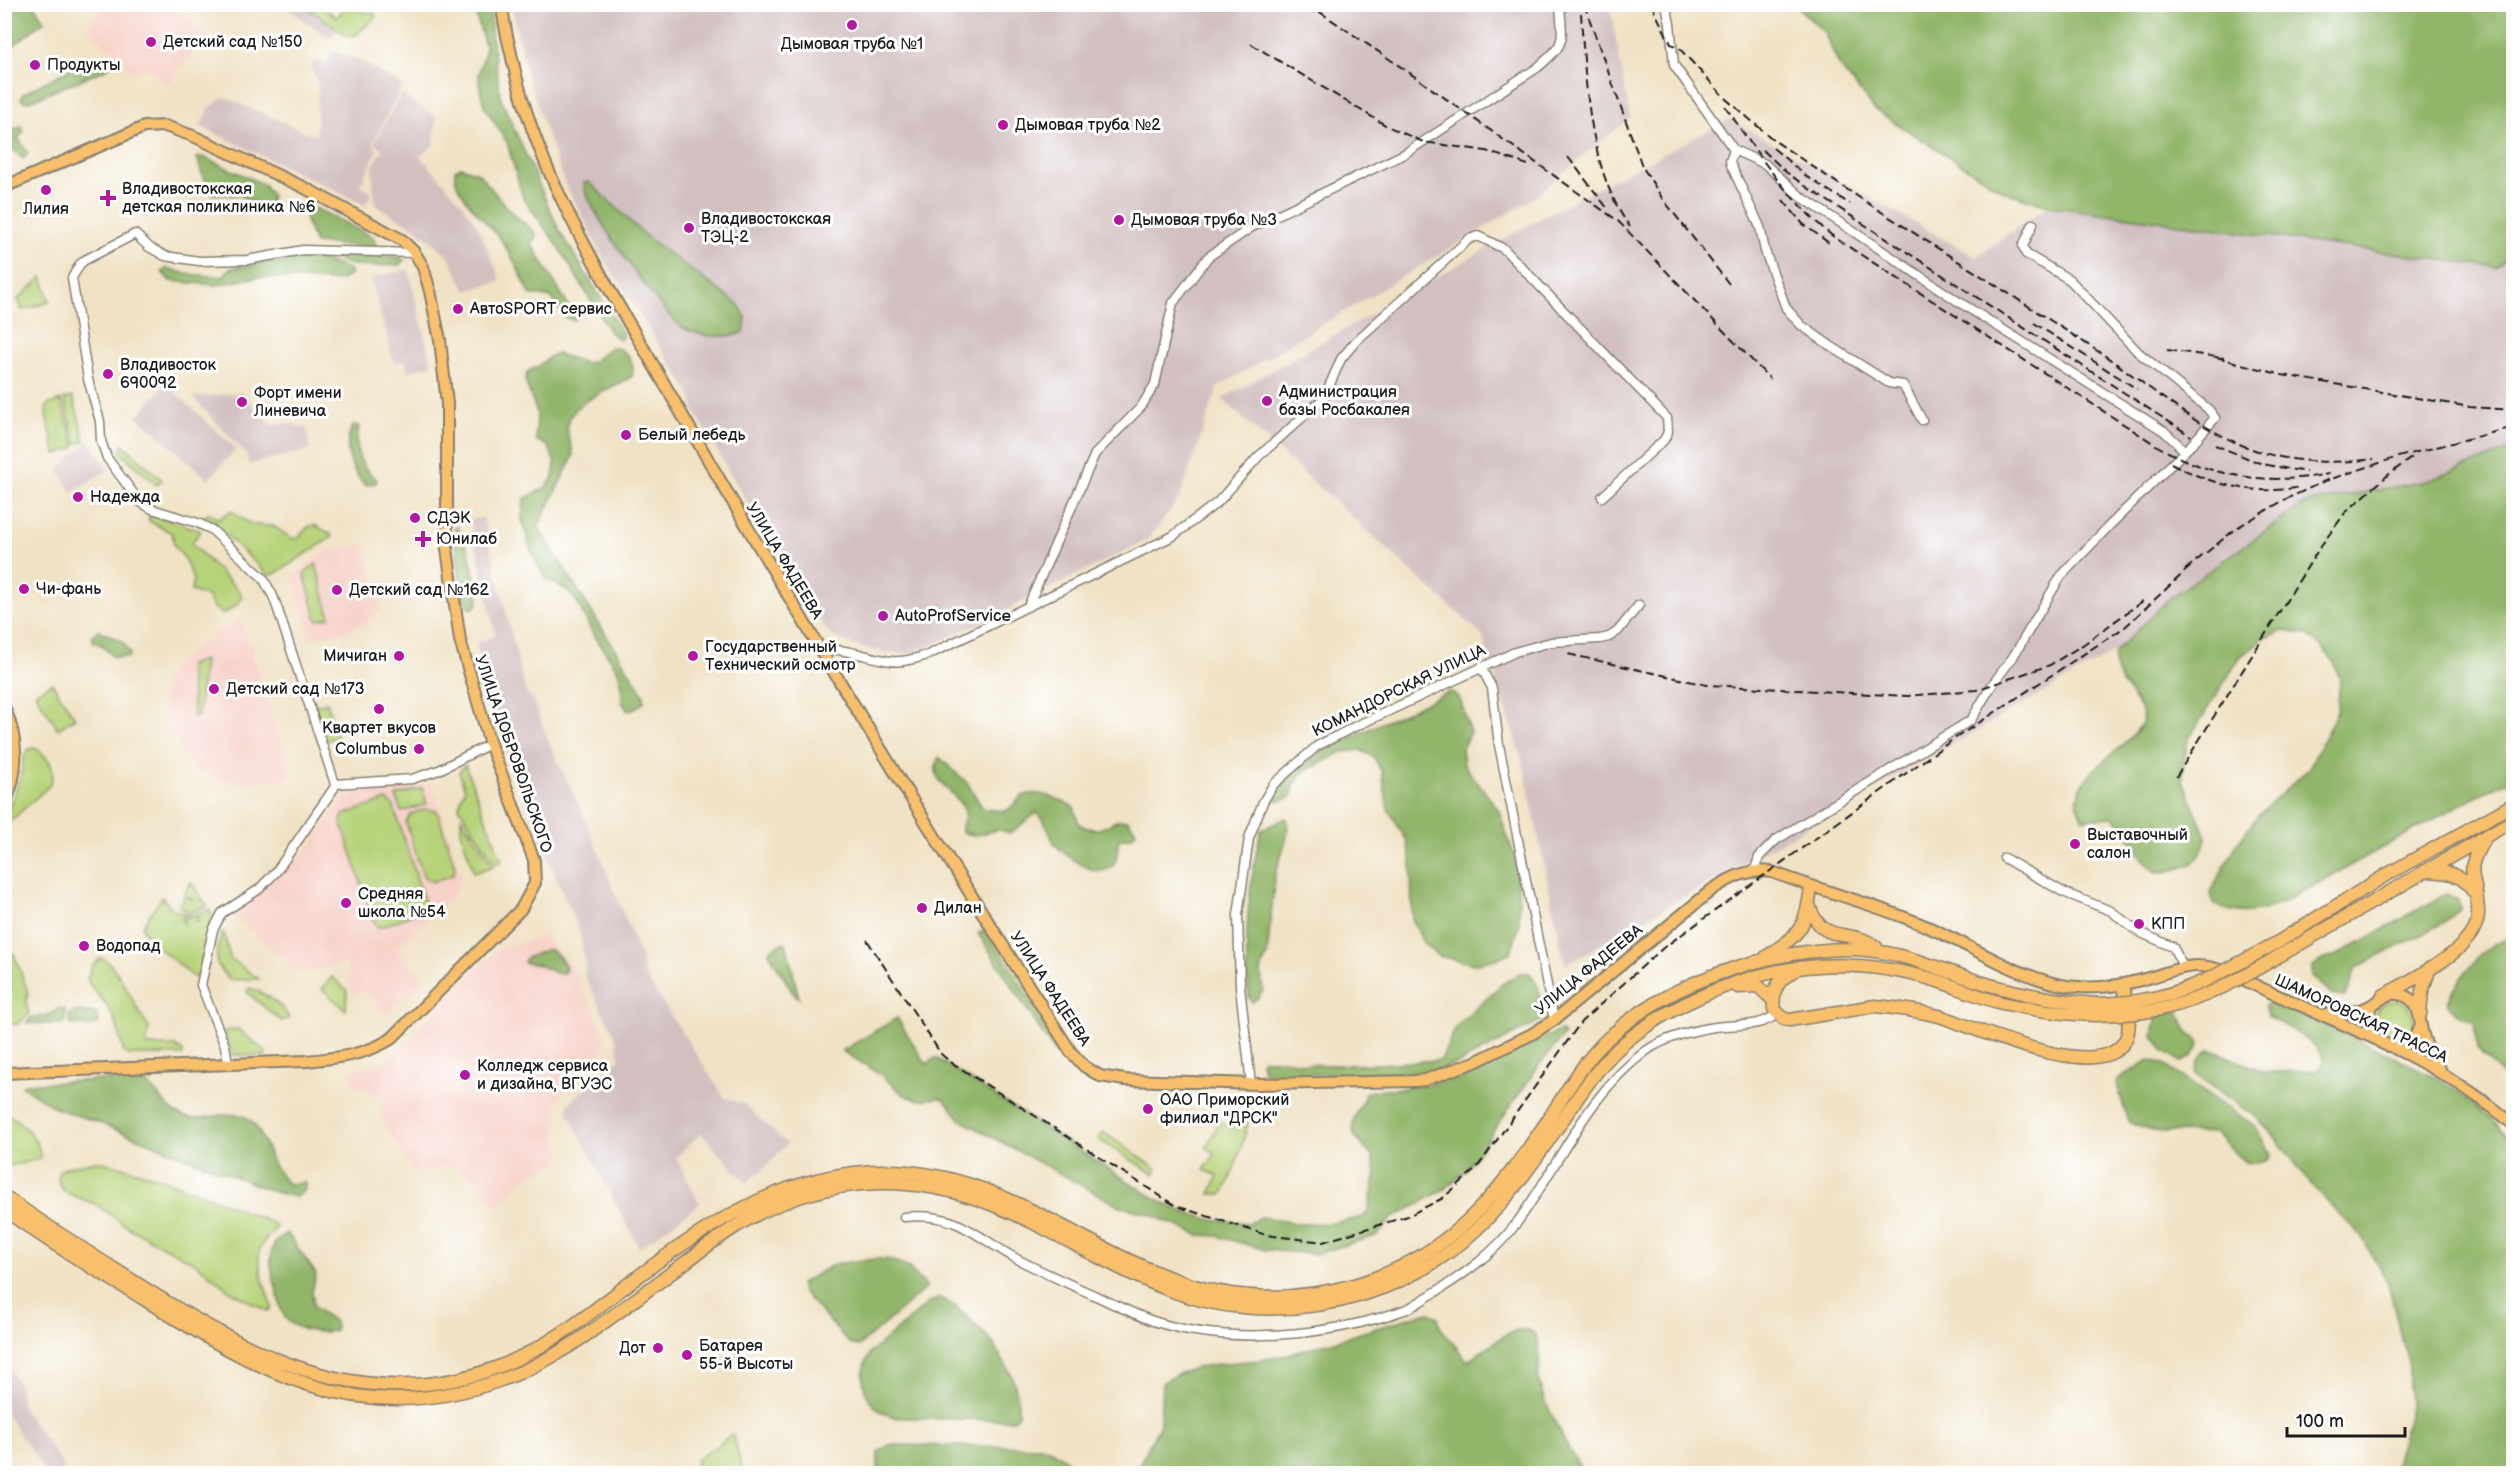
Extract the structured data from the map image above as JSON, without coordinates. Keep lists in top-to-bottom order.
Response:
{
  "streets": {
    "main road": ["УЛИЦА ФАДЕЕВА", "УЛИЦА ДОБРОВОЛЬСКОГО", "ШАМОРОВСКАЯ ТРАССА"],
    "street": ["КОМАНДОРСКАЯ УЛИЦА"]
  },
  "crossings": [
    ["УЛИЦА ФАДЕЕВА", "КОМАНДОРСКАЯ УЛИЦА"]
  ],
  "places": {
    "other": [
      "Дымовая труба №1",
      "Детский сад №150",
      "Продукты",
      "Дымовая труба №2",
      "Лилия",
      "Дымовая труба №3",
      "Владивостокская ТЭЦ-2",
      "АвтоSPORT сервис",
      "Владивосток 690092",
      "Администрация базы Росбакалея",
      "Форт имени Линевича",
      "Белый лебедь",
      "Надежда",
      "СДЭК",
      "Чи-фань",
      "Детский сад №162",
      "AutoProfService",
      "Мичиган",
      "Государственный Технический осмотр",
      "Детский сад №173",
      "Квартет вкусов",
      "Columbus",
      "Выставочный салон",
      "Средняя школа №54",
      "Дилан",
      "КПП",
      "Водопад",
      "Колледж сервиса и дизайна, ВГУЭС",
      "ОАО Приморский филиал \"ДРСК\"",
      "Дот",
      "Батарея 55-й Высоты"
    ],
    "health": ["Владивостокская детская поликлиника №6", "Юнилаб"]
  },
  "scale_bar": "100 m"
}
